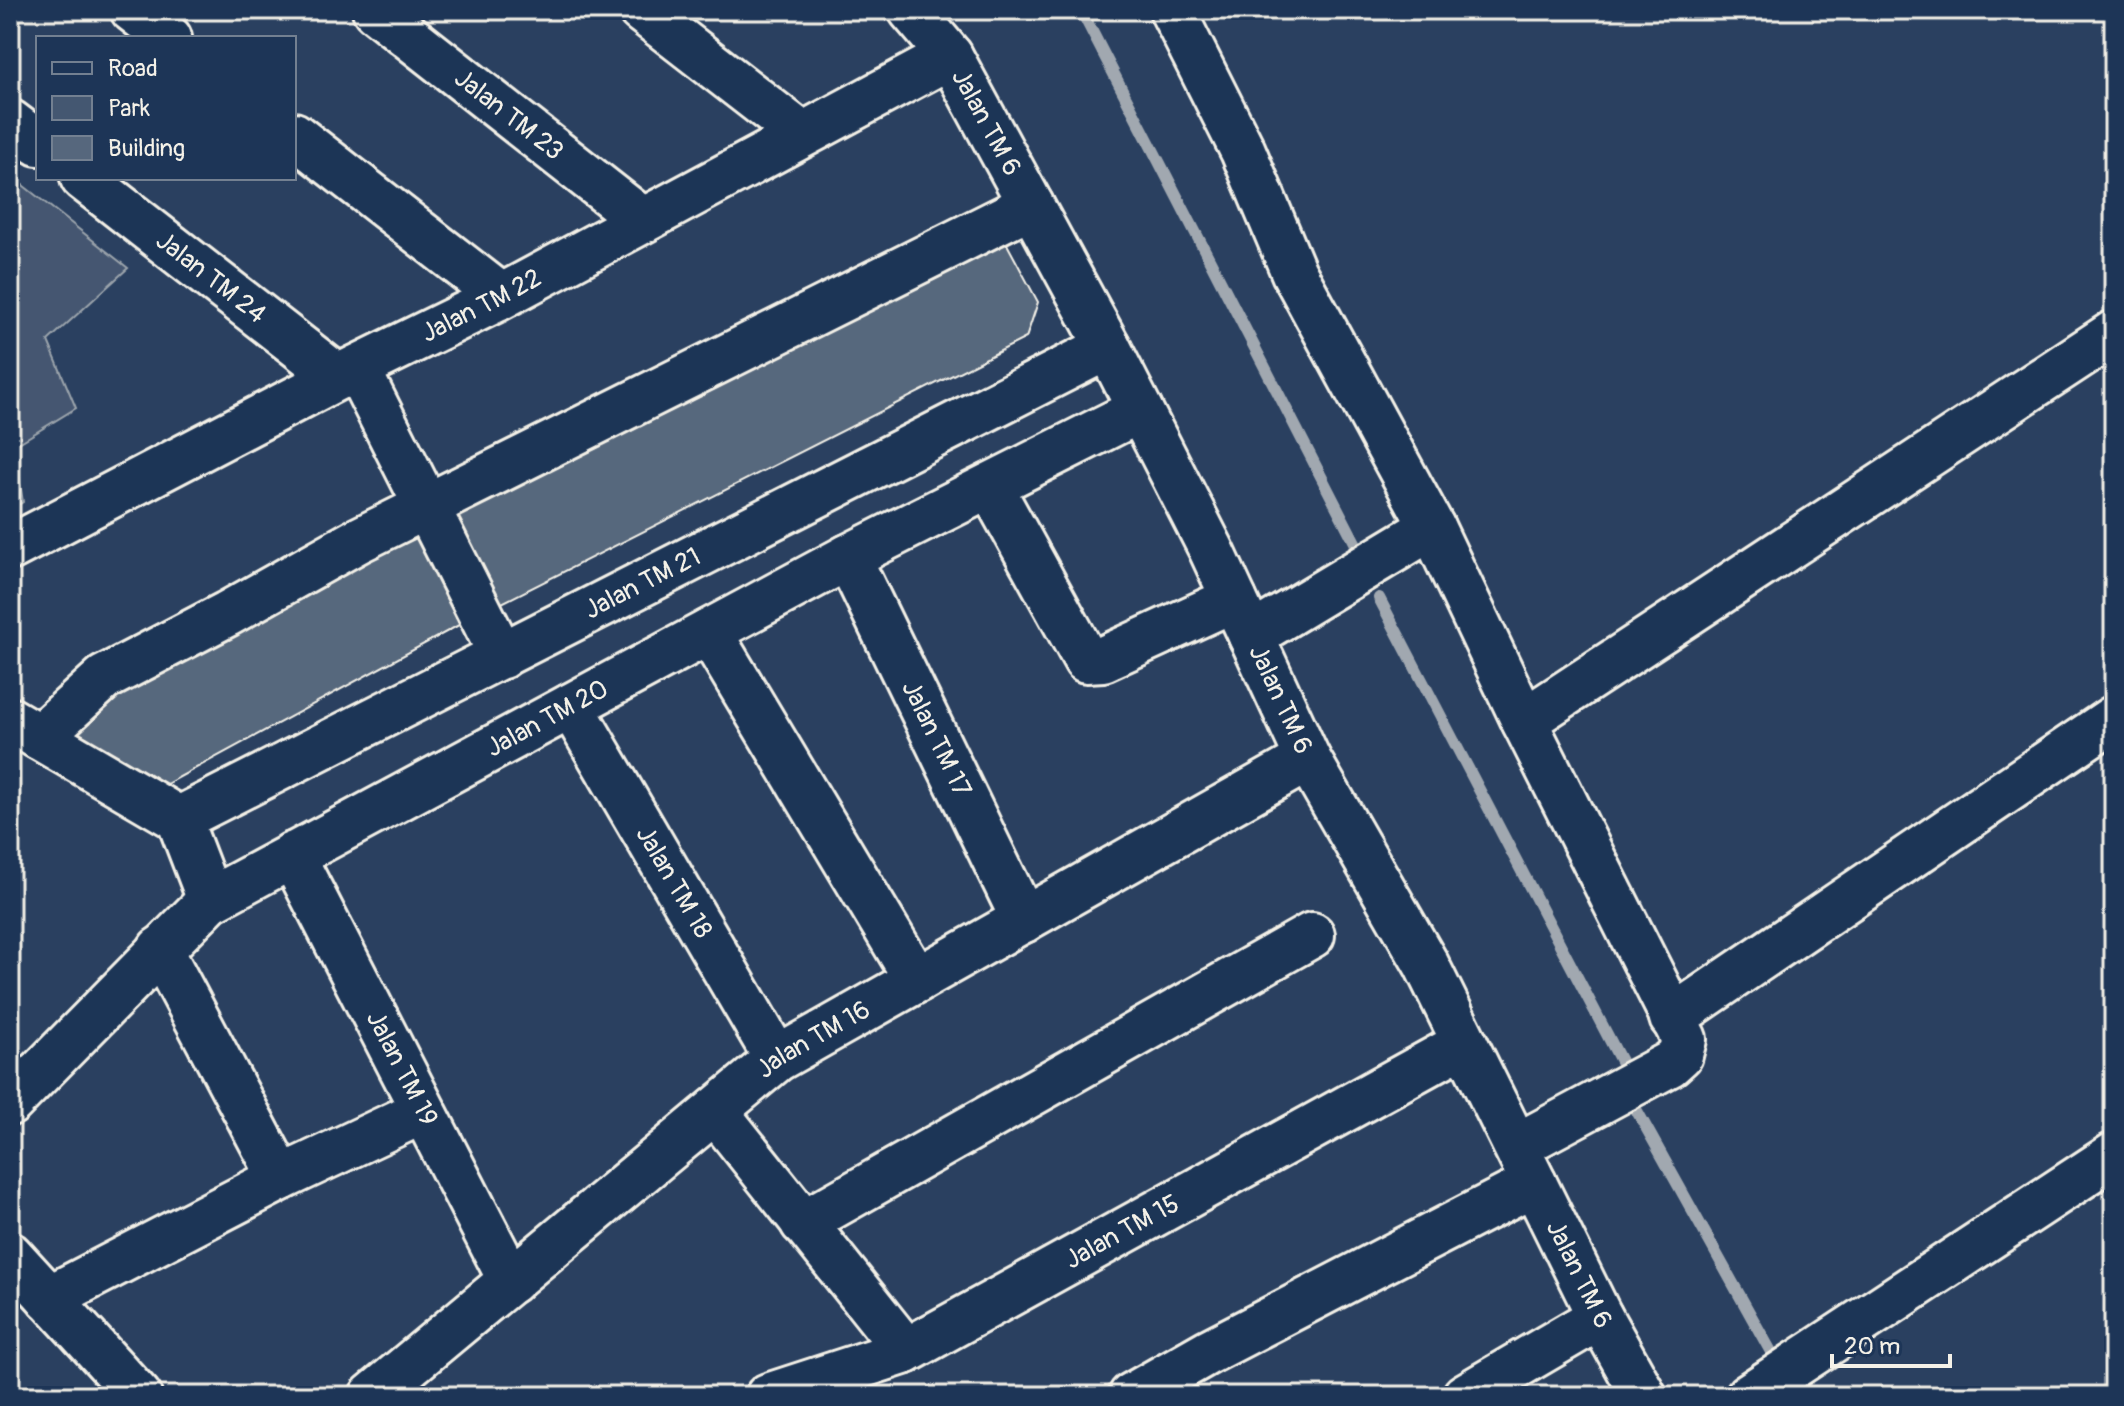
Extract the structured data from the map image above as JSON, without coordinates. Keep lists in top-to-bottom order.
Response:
{
  "streets": {
    "street": [
      "Jalan TM 23",
      "Jalan TM 6",
      "Jalan TM 24",
      "Jalan TM 22",
      "Jalan TM 21",
      "Jalan TM 20",
      "Jalan TM 17",
      "Jalan TM 18",
      "Jalan TM 16",
      "Jalan TM 19",
      "Jalan TM 15"
    ]
  },
  "crossings": [
    ["Jalan TM 23", "Jalan TM 22"],
    ["Jalan TM 6", "Jalan TM 22"],
    ["Jalan TM 6", "Jalan TM 21"],
    ["Jalan TM 6", "Jalan TM 20"],
    ["Jalan TM 6", "Jalan TM 16"],
    ["Jalan TM 6", "Jalan TM 15"],
    ["Jalan TM 24", "Jalan TM 22"],
    ["Jalan TM 20", "Jalan TM 17"],
    ["Jalan TM 20", "Jalan TM 18"],
    ["Jalan TM 20", "Jalan TM 19"],
    ["Jalan TM 17", "Jalan TM 16"],
    ["Jalan TM 18", "Jalan TM 16"],
    ["Jalan TM 16", "Jalan TM 19"]
  ],
  "legend": ["Road", "Park", "Building"],
  "scale_bar": "20 m"
}
